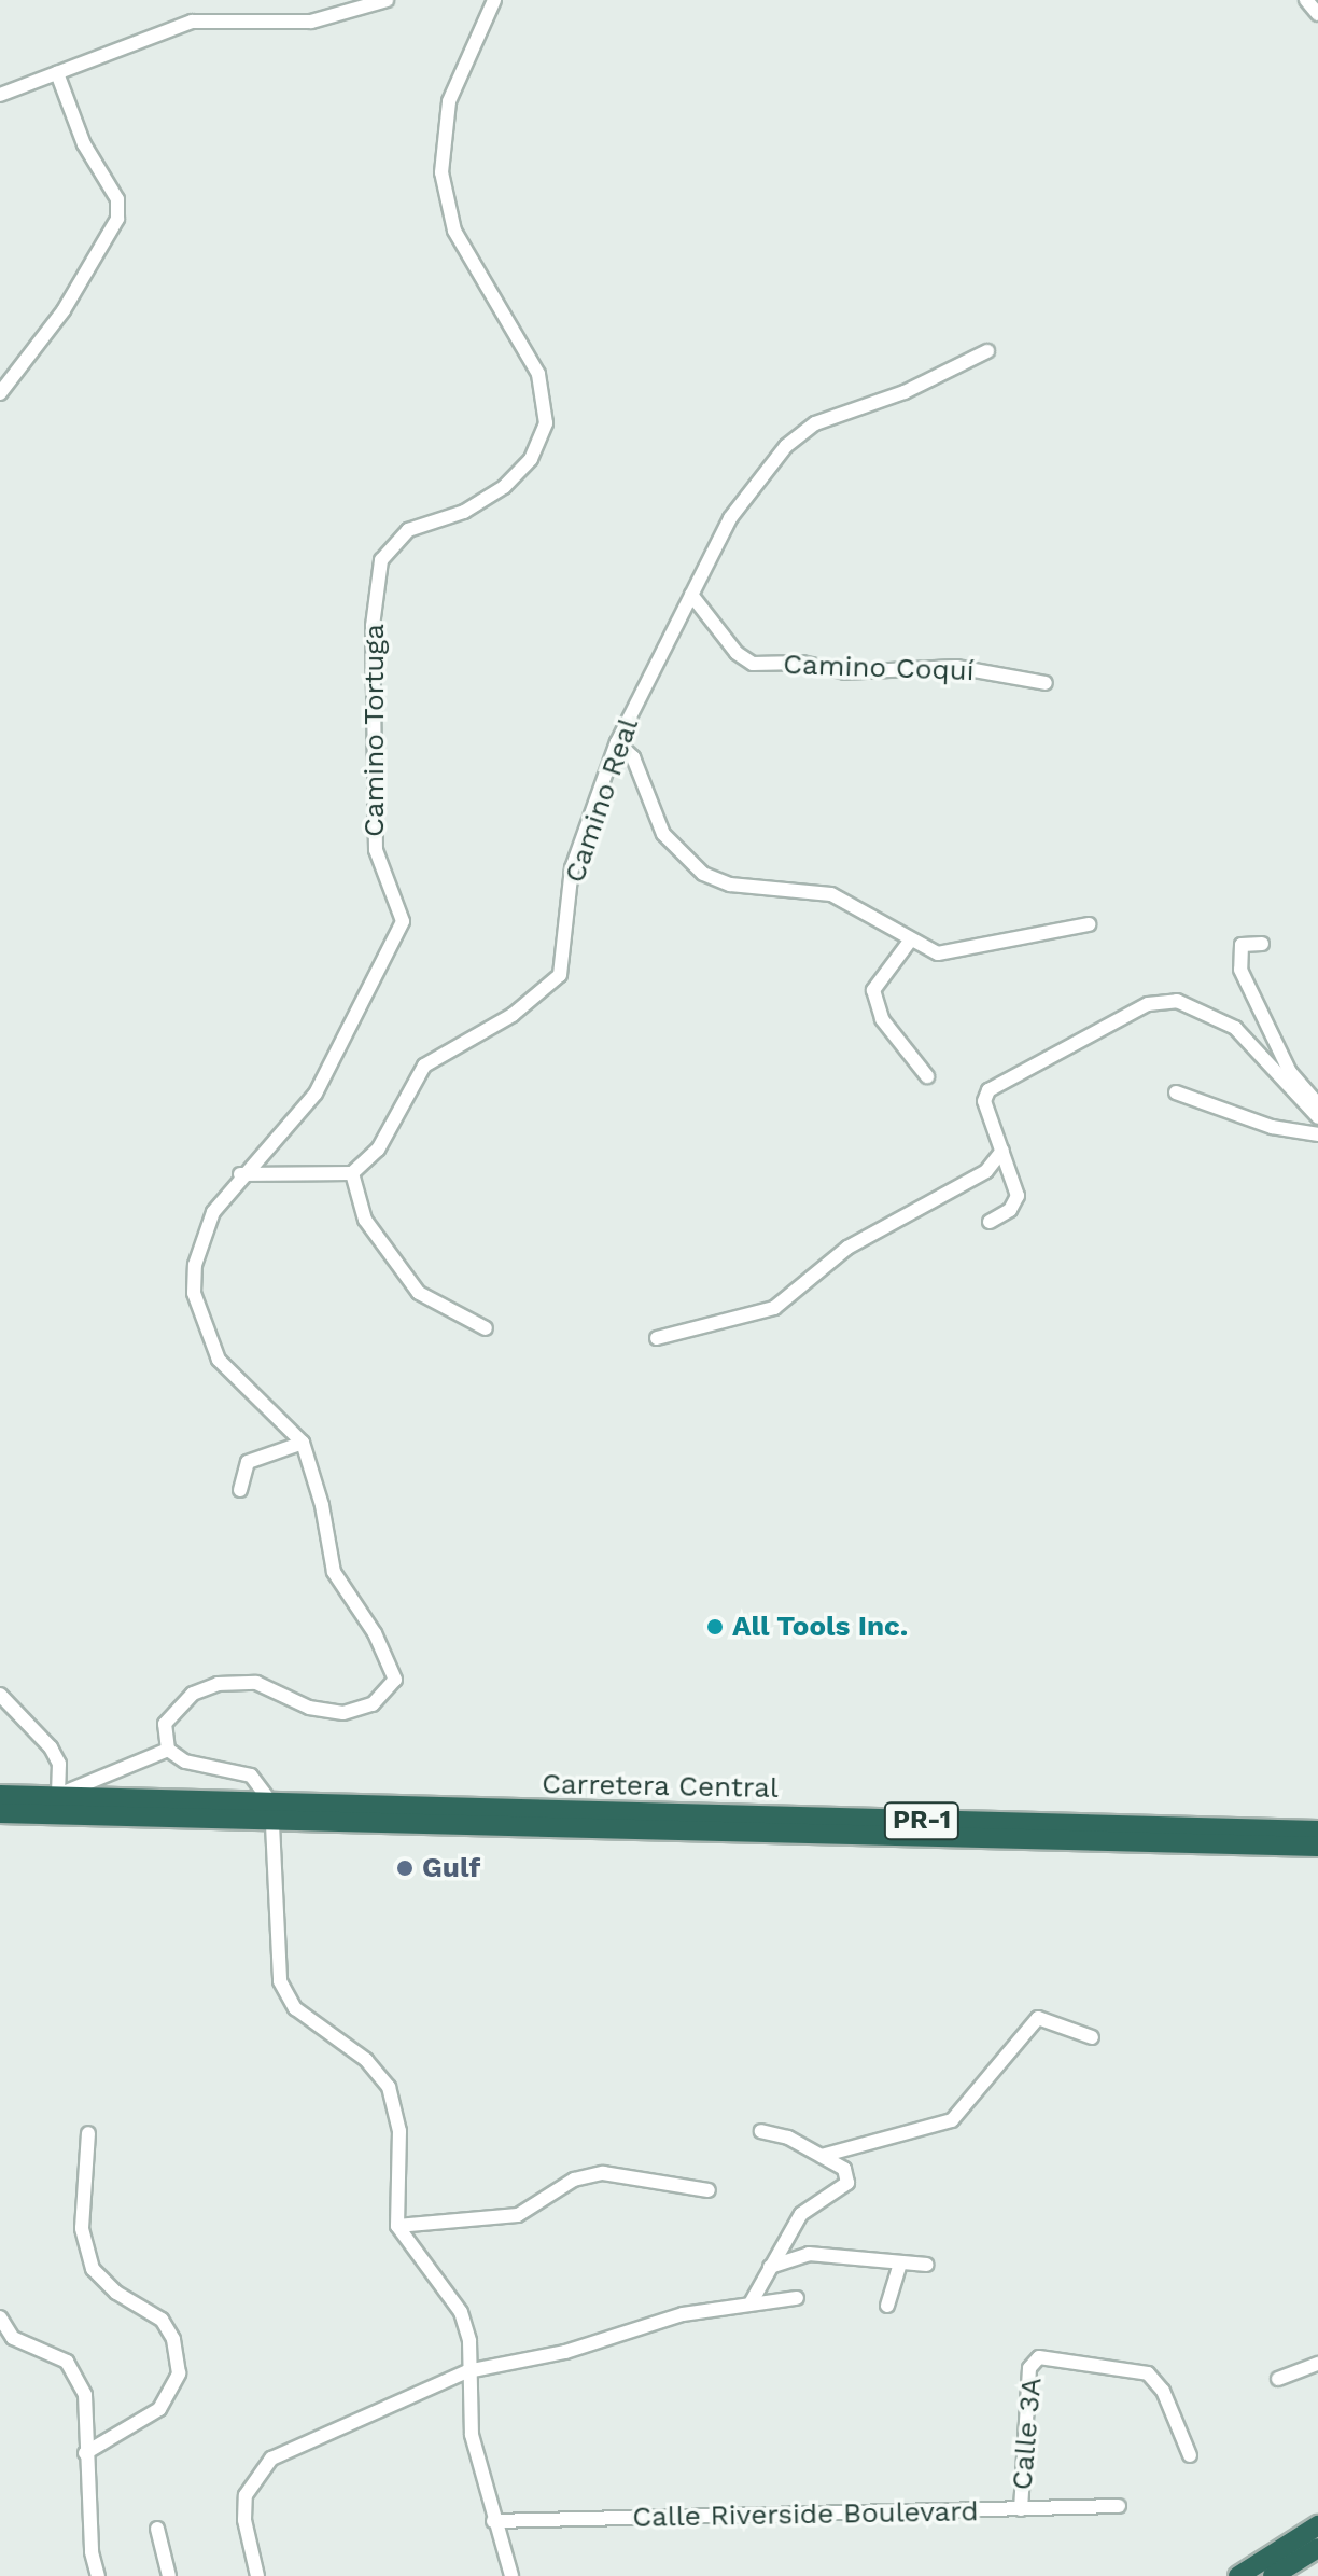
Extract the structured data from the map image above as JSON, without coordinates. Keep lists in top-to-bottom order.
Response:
{
  "streets": {
    "highway": ["Carretera Central", "PR-1"],
    "street": [
      "Camino Coquí",
      "Camino Tortuga",
      "Camino Real",
      "Calle 3A",
      "Calle Riverside Boulevard"
    ]
  },
  "crossings": [
    ["Camino Coquí", "Camino Real"],
    ["Calle 3A", "Calle Riverside Boulevard"]
  ],
  "places": ["All Tools Inc.", "Gulf"]
}
